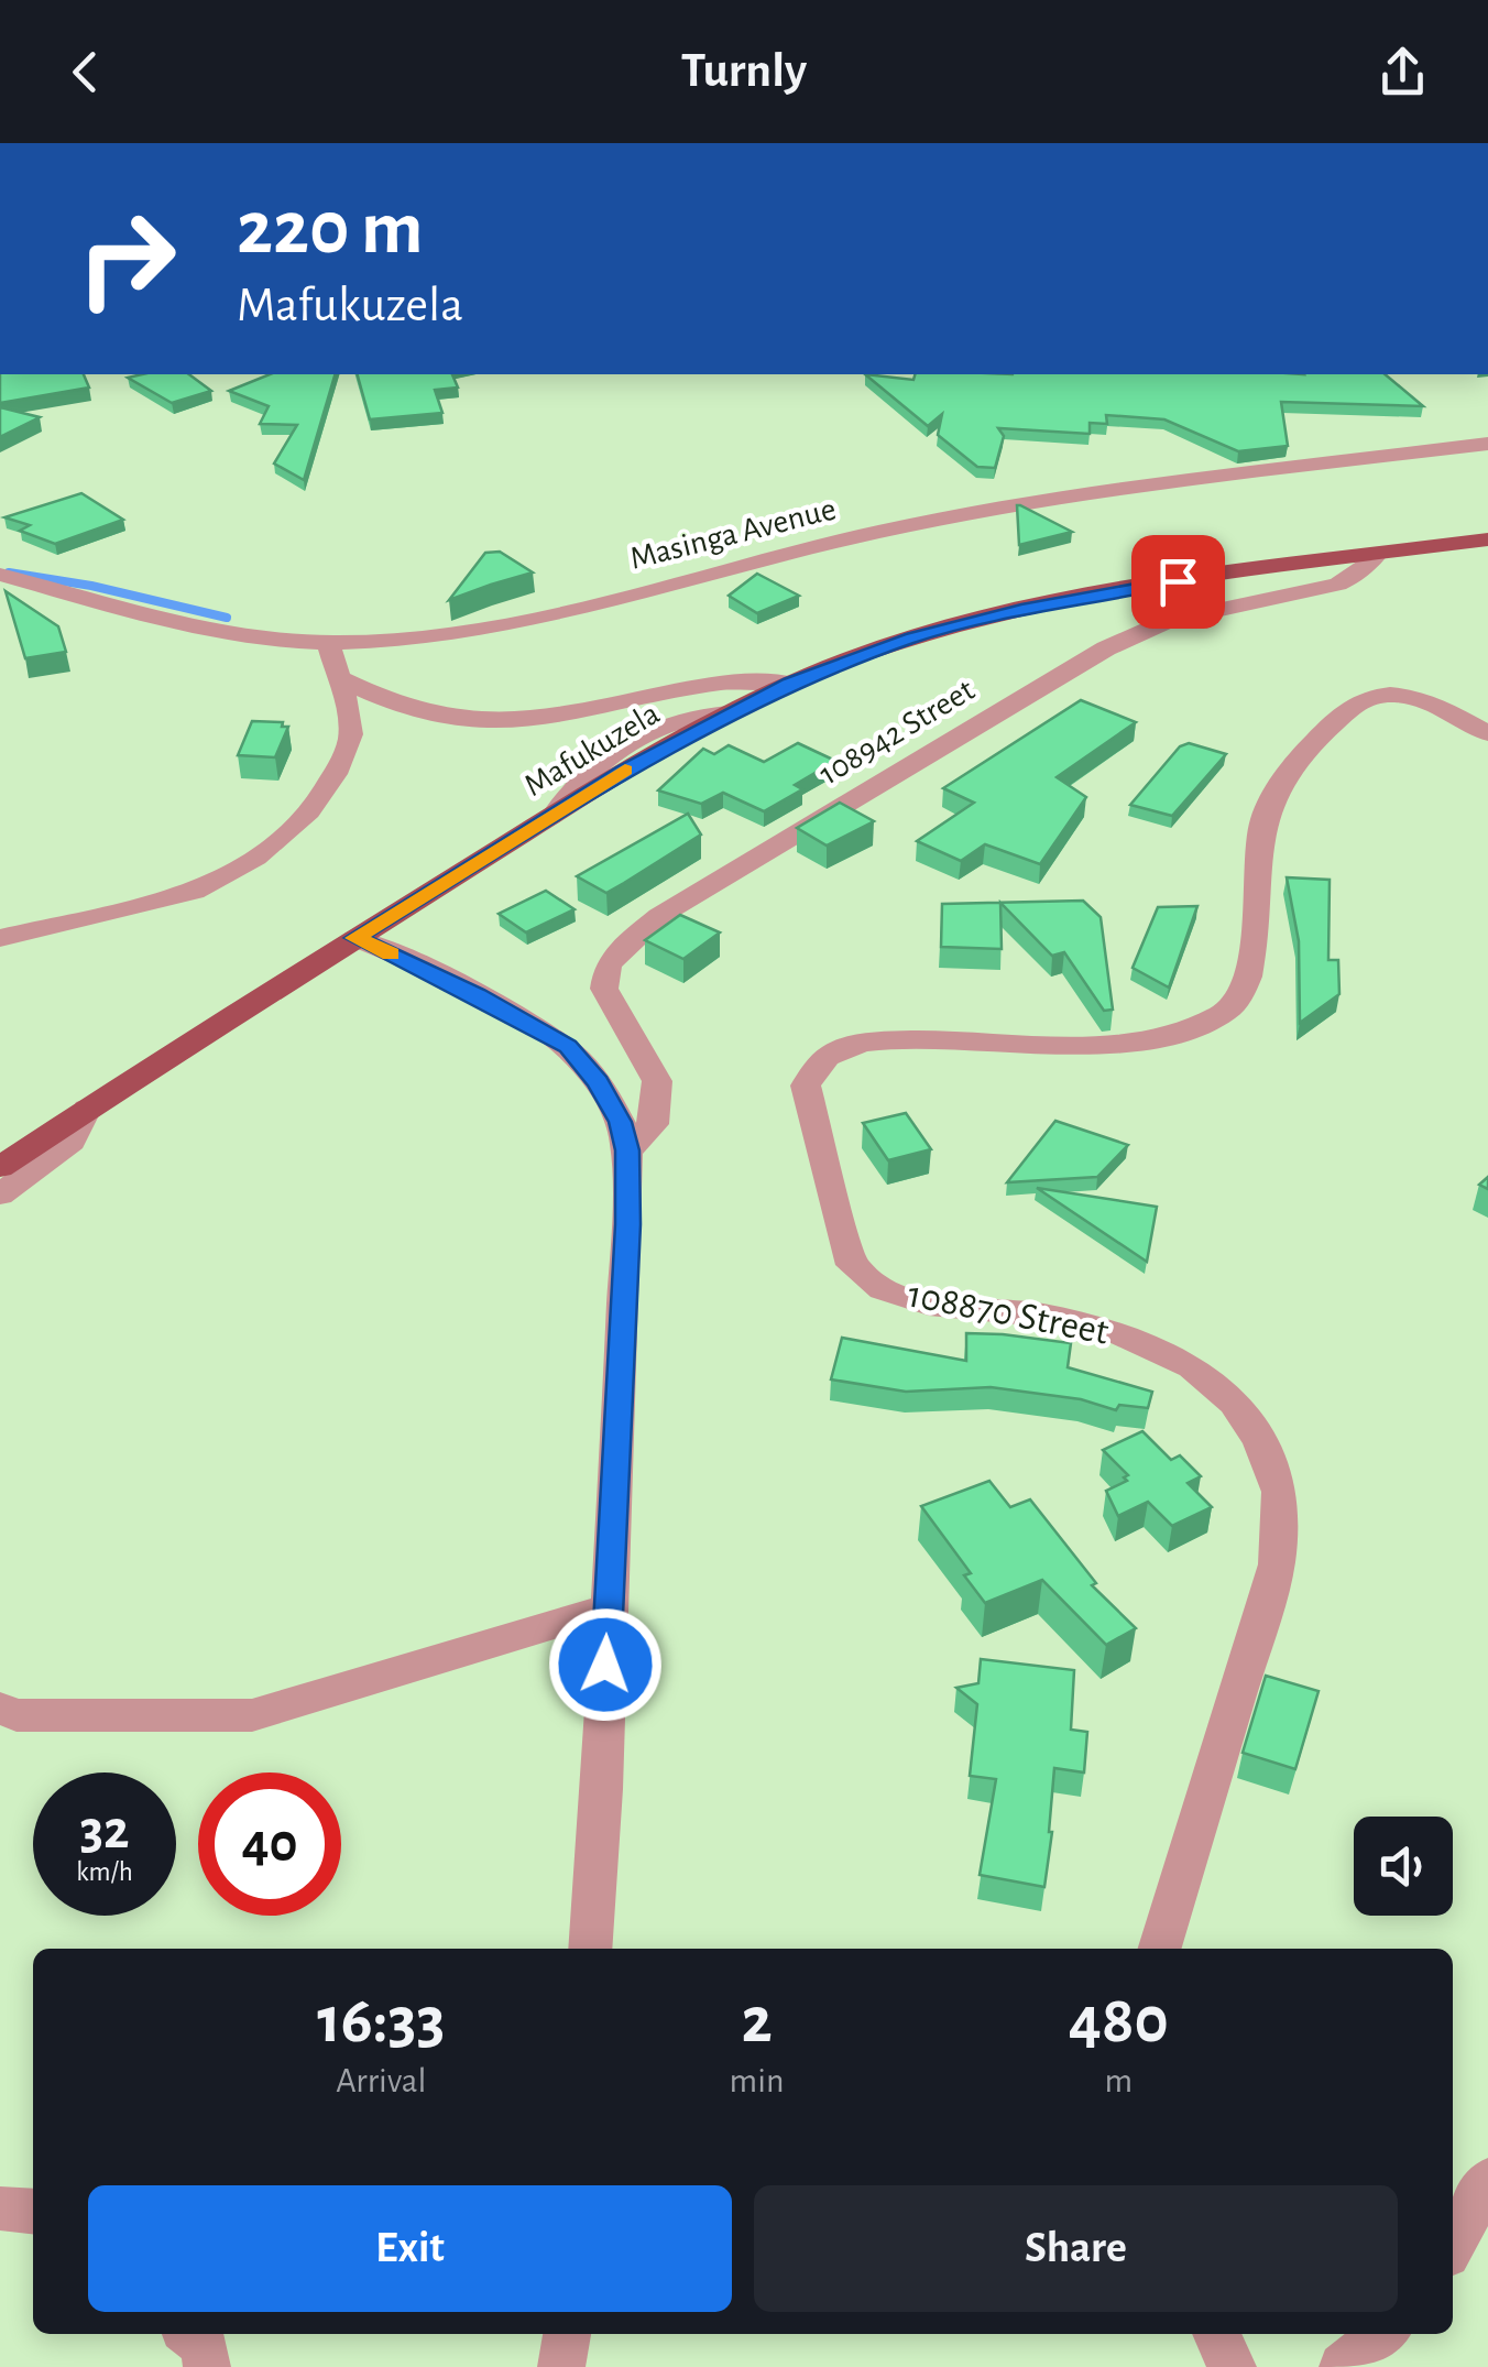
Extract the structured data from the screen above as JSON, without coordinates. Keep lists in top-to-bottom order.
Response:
{
  "streets": {
    "main road": ["Mafukuzela"],
    "street": ["Masinga Avenue", "108942 Street", "108870 Street"]
  },
  "page": {
    "header": "Turnly",
    "turn": ["220 m", "Mafukuzela"],
    "speed": "32 km/h",
    "limit": "40",
    "eta": [
      "16:33",
      "Arrival",
      "2",
      "min",
      "480",
      "m"
    ],
    "buttons": ["Exit", "Share"]
  }
}
